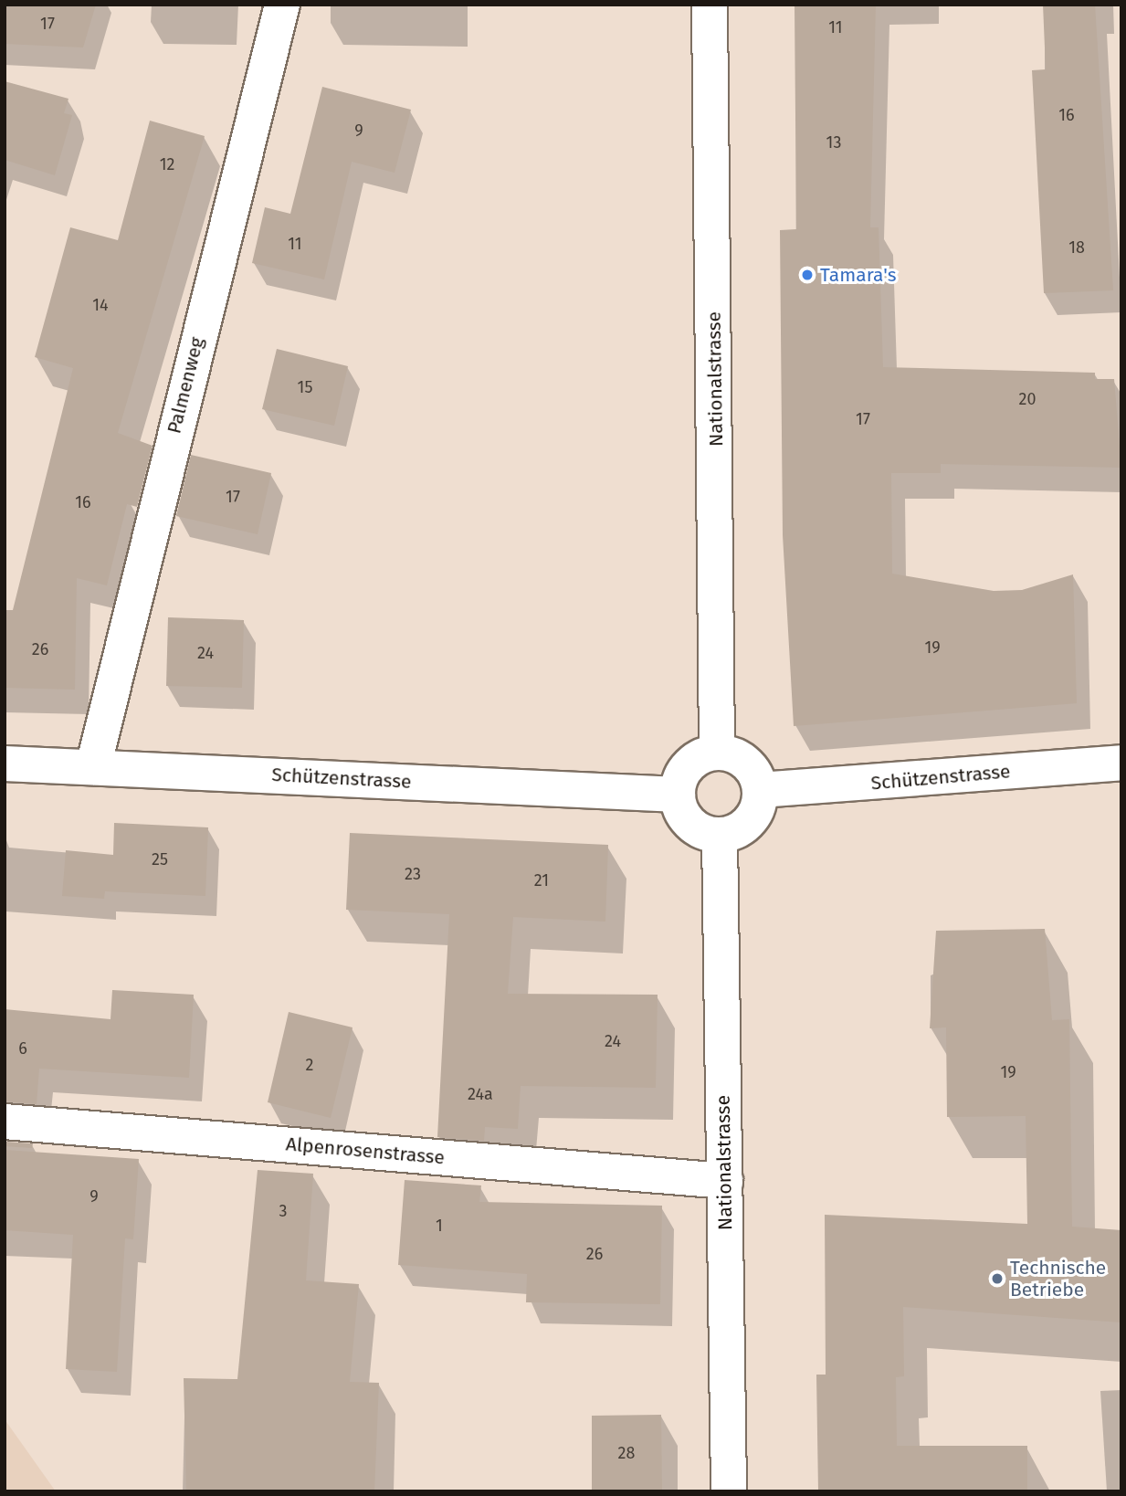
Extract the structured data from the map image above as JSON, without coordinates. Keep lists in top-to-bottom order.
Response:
{
  "streets": {
    "street": [
      "Nationalstrasse",
      "Palmenweg",
      "Schützenstrasse",
      "Alpenrosenstrasse"
    ]
  },
  "crossings": [
    ["Nationalstrasse", "Schützenstrasse"],
    ["Nationalstrasse", "Alpenrosenstrasse"],
    ["Palmenweg", "Schützenstrasse"]
  ],
  "places": ["Tamara's", "Technische Betriebe"],
  "house_numbers": [
    "17",
    "11",
    "16",
    "9",
    "13",
    "12",
    "11",
    "18",
    "14",
    "15",
    "20",
    "17",
    "17",
    "16",
    "19",
    "26",
    "24",
    "25",
    "23",
    "21",
    "24",
    "6",
    "2",
    "19",
    "24a",
    "9",
    "3",
    "1",
    "26",
    "28"
  ]
}
